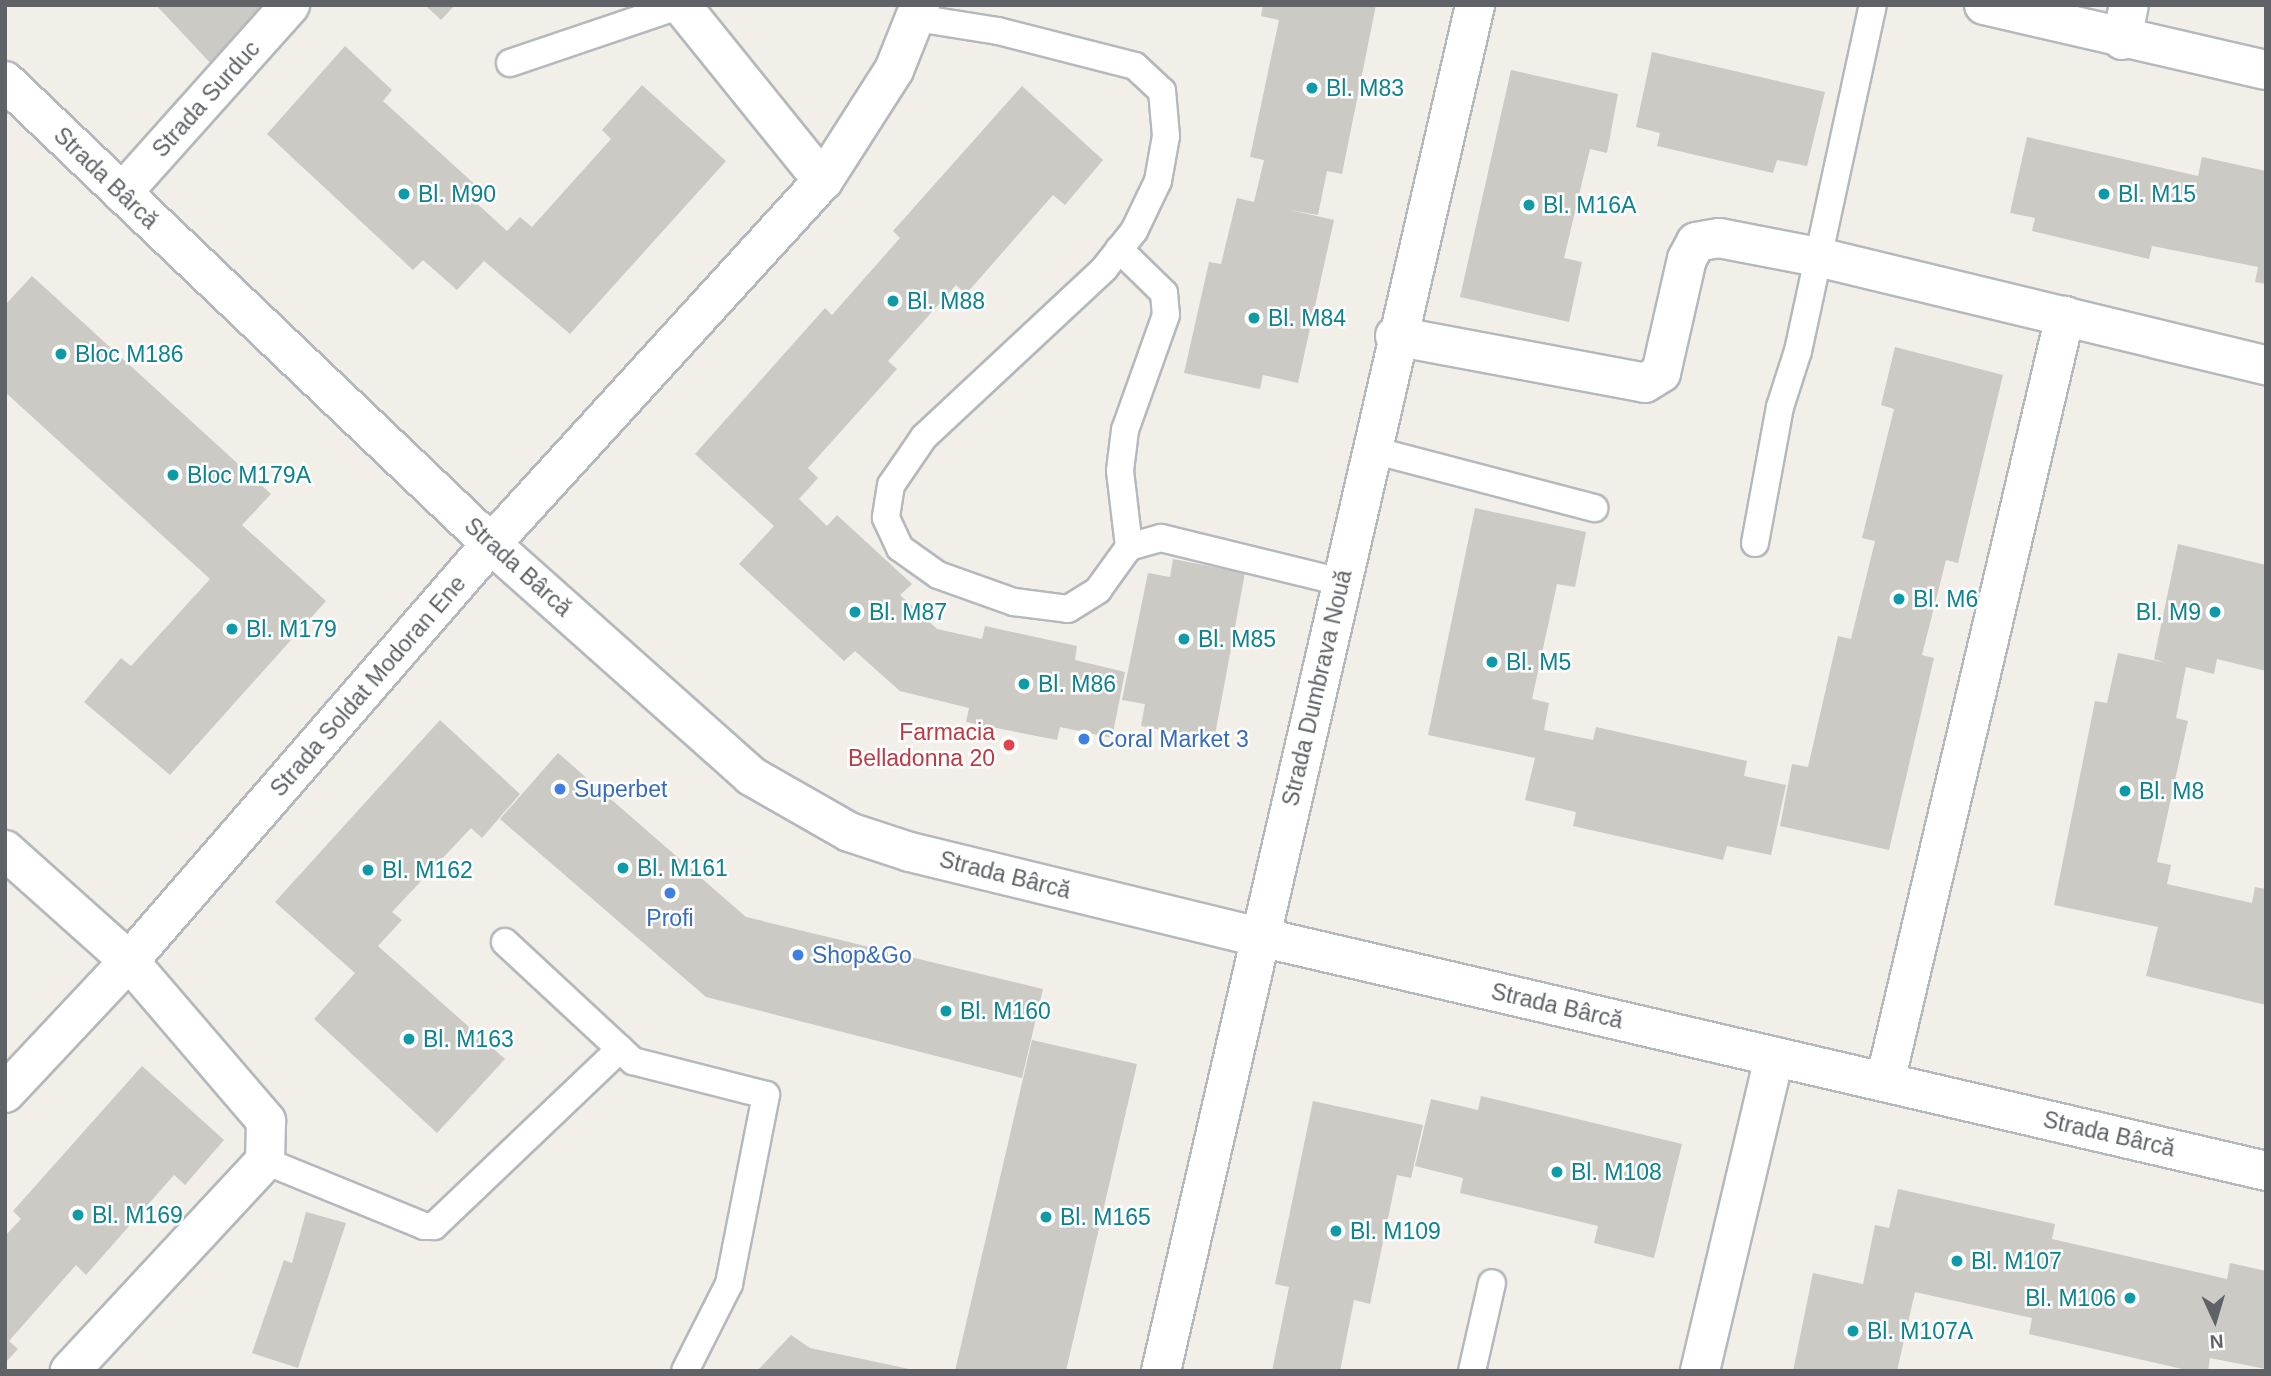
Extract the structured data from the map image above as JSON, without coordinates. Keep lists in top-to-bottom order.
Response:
{
  "streets": {
    "street": [
      "Strada Surduc",
      "Strada Bârcă",
      "Strada Soldat Modoran Ene",
      "Strada Dumbrava Nouă"
    ]
  },
  "crossings": [
    ["Strada Surduc", "Strada Bârcă"],
    ["Strada Bârcă", "Strada Soldat Modoran Ene"],
    ["Strada Bârcă", "Strada Dumbrava Nouă"]
  ],
  "places": [
    "Bl. M83",
    "Bl. M90",
    "Bl. M15",
    "Bl. M16A",
    "Bl. M88",
    "Bl. M84",
    "Bloc M186",
    "Bloc M179A",
    "Bl. M6",
    "Bl. M87",
    "Bl. M9",
    "Bl. M179",
    "Bl. M85",
    "Bl. M5",
    "Bl. M86",
    "Coral Market 3",
    "Farmacia Belladonna 20",
    "Superbet",
    "Bl. M8",
    "Bl. M161",
    "Bl. M162",
    "Profi",
    "Shop&Go",
    "Bl. M160",
    "Bl. M163",
    "Bl. M108",
    "Bl. M169",
    "Bl. M165",
    "Bl. M109",
    "Bl. M107",
    "Bl. M106",
    "Bl. M107A"
  ],
  "north": "bottom"
}
